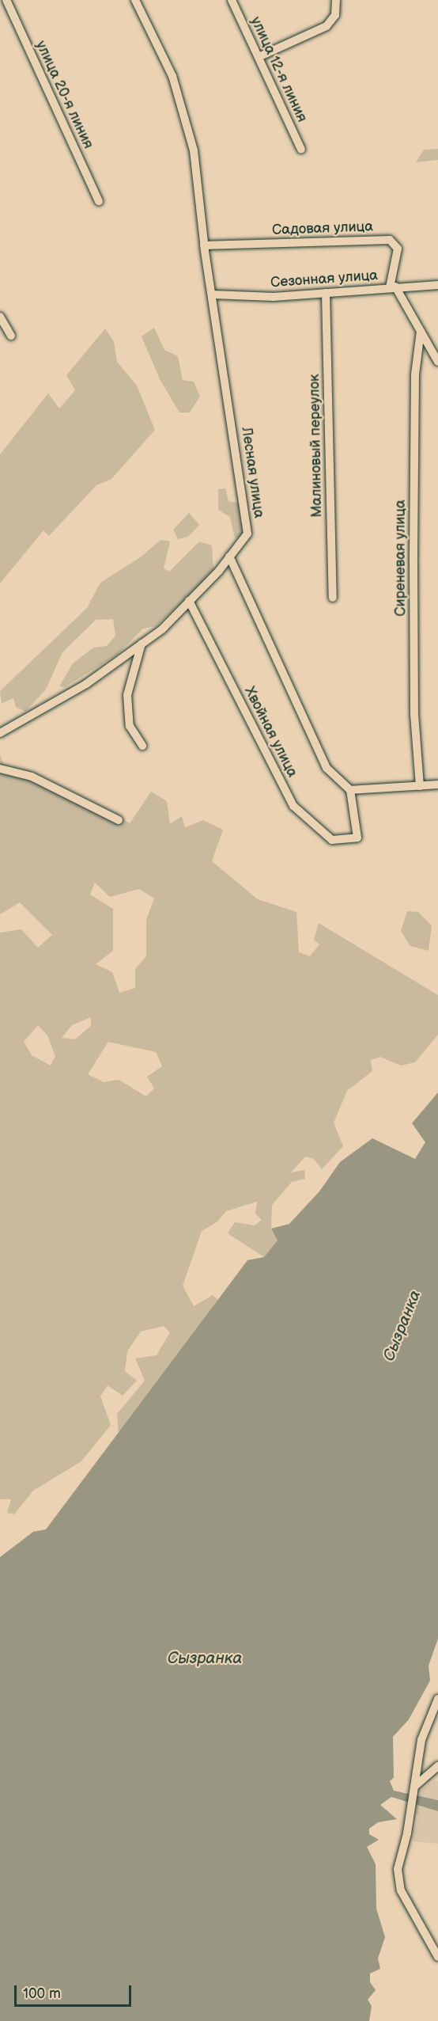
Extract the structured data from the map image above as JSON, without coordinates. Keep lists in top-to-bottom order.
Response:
{
  "streets": {
    "street": [
      "улица 12-я линия",
      "улица 20-я линия",
      "Садовая улица",
      "Сезонная улица",
      "Малиновый переулок",
      "Лесная улица",
      "Сиреневая улица",
      "Хвойная улица"
    ]
  },
  "crossings": [
    ["Садовая улица", "Сезонная улица"],
    ["Садовая улица", "Лесная улица"],
    ["Сезонная улица", "Малиновый переулок"],
    ["Сезонная улица", "Лесная улица"],
    ["Лесная улица", "Хвойная улица"]
  ],
  "water": ["Сызранка"],
  "scale_bar": "100 m"
}
